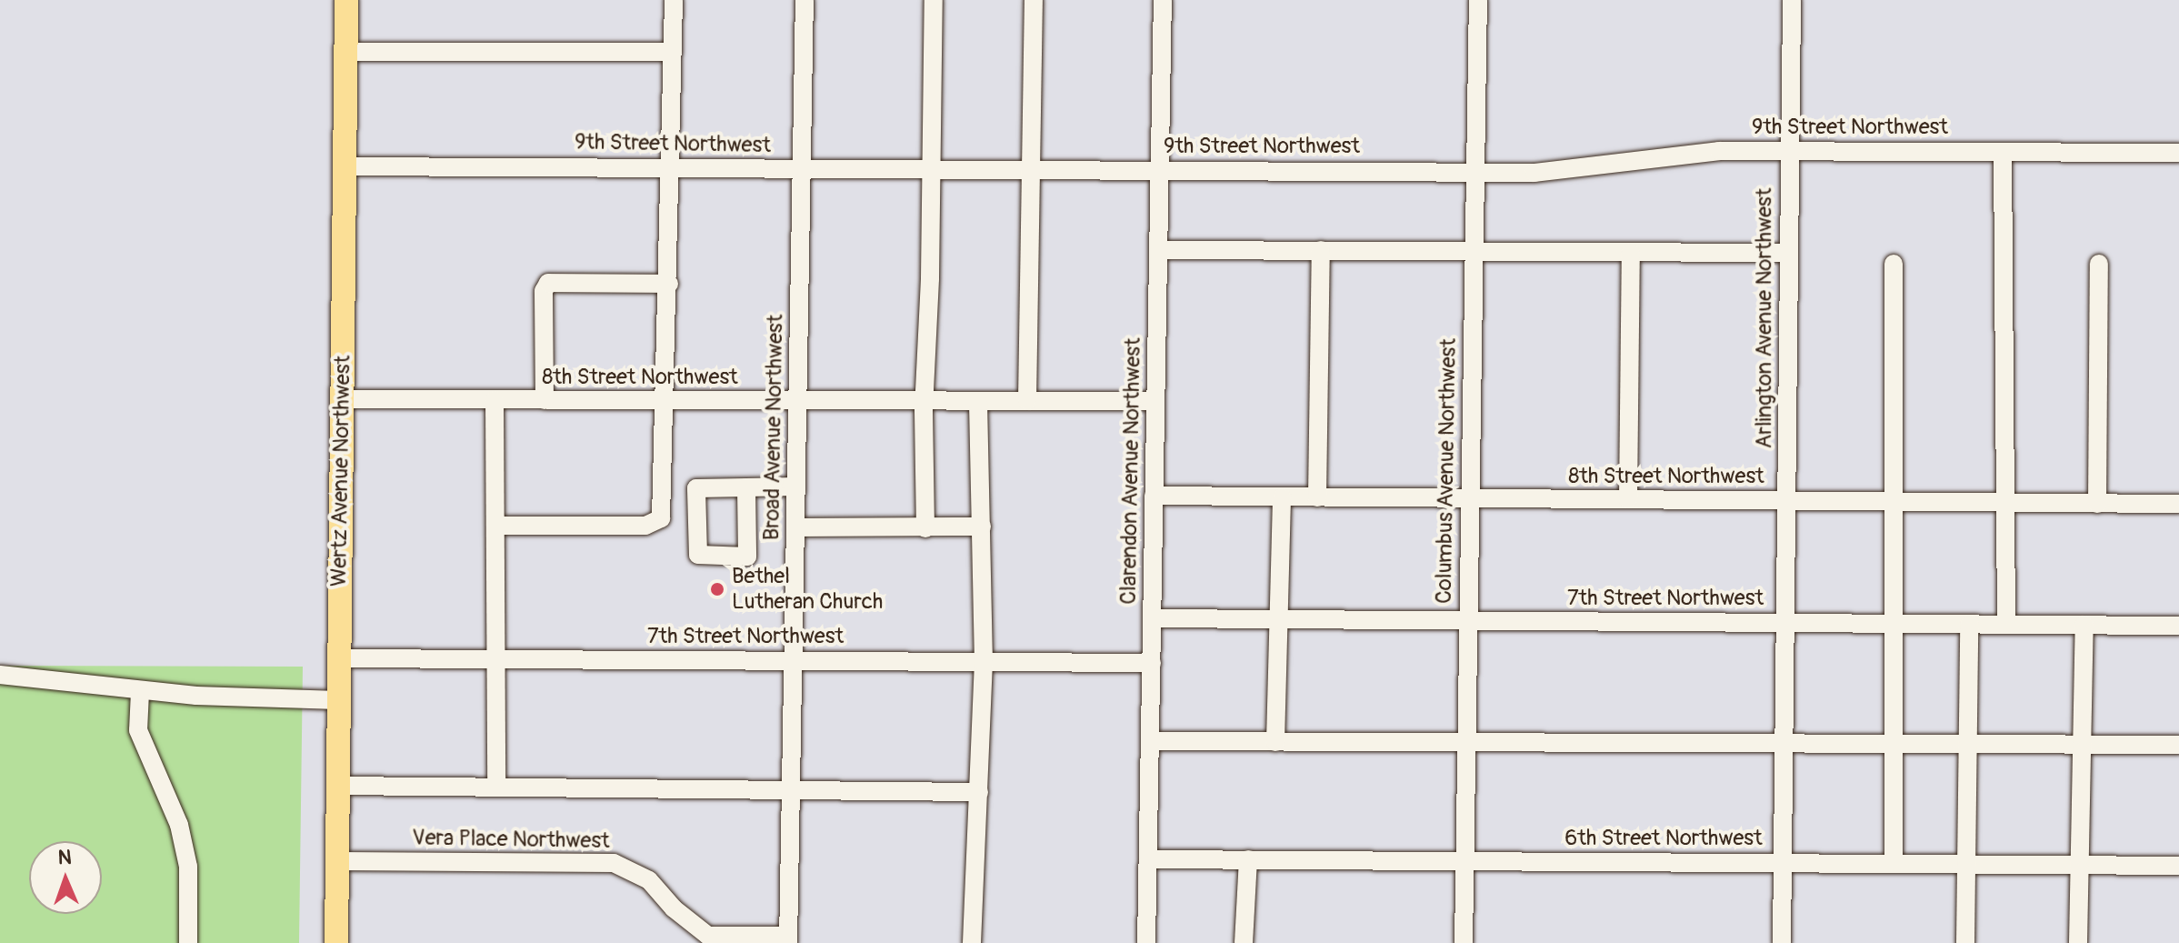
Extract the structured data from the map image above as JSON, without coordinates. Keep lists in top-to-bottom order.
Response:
{
  "streets": {
    "main road": ["Wertz Avenue Northwest"],
    "street": [
      "9th Street Northwest",
      "Arlington Avenue Northwest",
      "8th Street Northwest",
      "Broad Avenue Northwest",
      "Clarendon Avenue Northwest",
      "Columbus Avenue Northwest",
      "7th Street Northwest",
      "6th Street Northwest",
      "Vera Place Northwest"
    ]
  },
  "crossings": [
    ["9th Street Northwest", "Arlington Avenue Northwest"],
    ["9th Street Northwest", "Broad Avenue Northwest"],
    ["9th Street Northwest", "Wertz Avenue Northwest"],
    ["9th Street Northwest", "Clarendon Avenue Northwest"],
    ["9th Street Northwest", "Columbus Avenue Northwest"],
    ["Arlington Avenue Northwest", "8th Street Northwest"],
    ["Arlington Avenue Northwest", "7th Street Northwest"],
    ["Arlington Avenue Northwest", "6th Street Northwest"],
    ["8th Street Northwest", "Broad Avenue Northwest"],
    ["8th Street Northwest", "Wertz Avenue Northwest"],
    ["8th Street Northwest", "Clarendon Avenue Northwest"],
    ["8th Street Northwest", "Columbus Avenue Northwest"],
    ["Broad Avenue Northwest", "7th Street Northwest"],
    ["Broad Avenue Northwest", "Vera Place Northwest"],
    ["Wertz Avenue Northwest", "7th Street Northwest"],
    ["Wertz Avenue Northwest", "Vera Place Northwest"],
    ["Clarendon Avenue Northwest", "7th Street Northwest"],
    ["Clarendon Avenue Northwest", "6th Street Northwest"],
    ["Columbus Avenue Northwest", "7th Street Northwest"],
    ["Columbus Avenue Northwest", "6th Street Northwest"]
  ],
  "places": ["Bethel Lutheran Church"],
  "north": "top"
}
